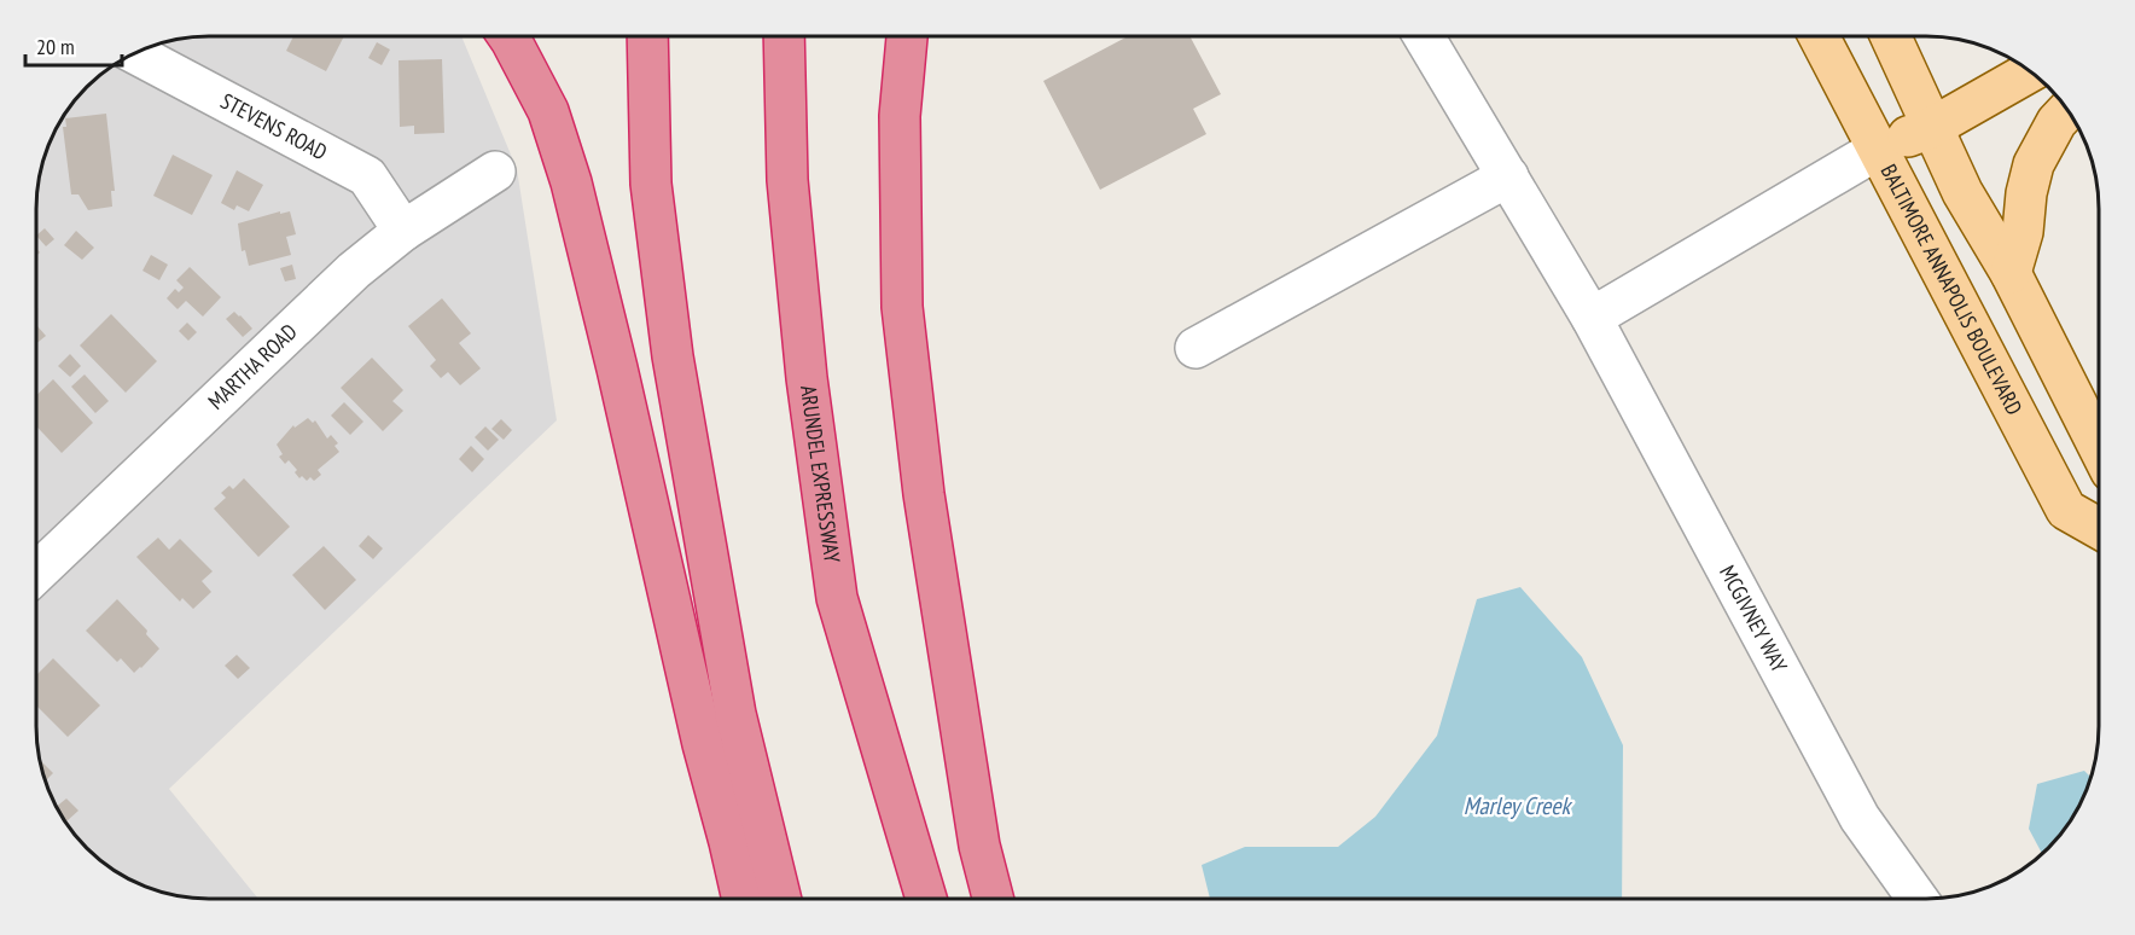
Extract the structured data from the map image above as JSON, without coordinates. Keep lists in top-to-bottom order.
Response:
{
  "streets": {
    "highway": ["ARUNDEL EXPRESSWAY"],
    "main road": ["BALTIMORE ANNAPOLIS BOULEVARD"],
    "street": ["STEVENS ROAD", "MARTHA ROAD", "MCGIVNEY WAY"]
  },
  "crossings": [
    ["STEVENS ROAD", "MARTHA ROAD"]
  ],
  "water": ["Marley Creek"],
  "scale_bar": "20 m"
}
